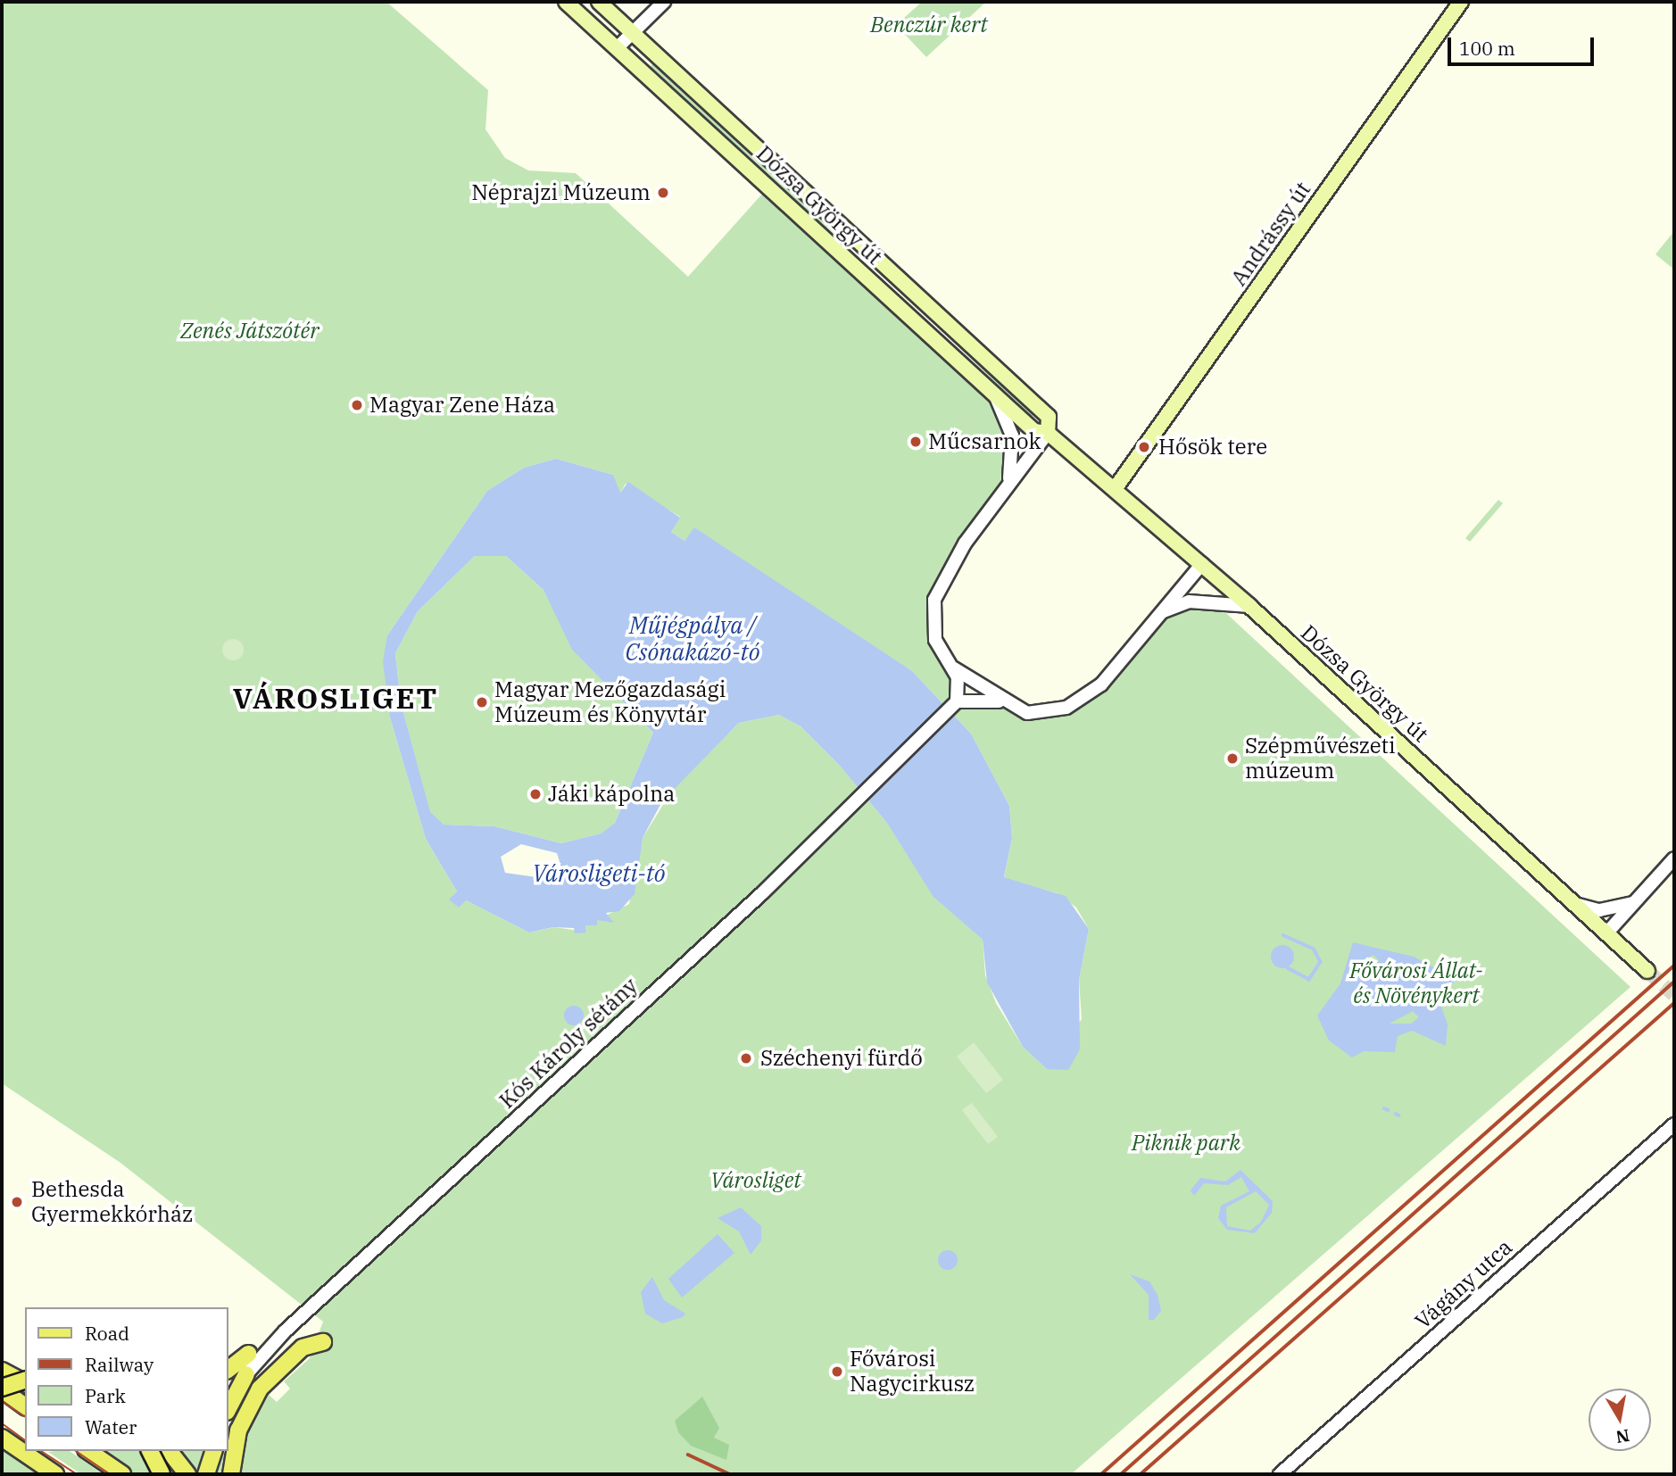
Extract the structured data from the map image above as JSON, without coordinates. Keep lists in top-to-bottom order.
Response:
{
  "streets": {
    "main road": ["Dózsa György út", "Andrássy út"],
    "street": ["Kós Károly sétány", "Vágány utca"]
  },
  "crossings": [
    ["Dózsa György út", "Andrássy út"]
  ],
  "districts": ["VÁROSLIGET"],
  "water": ["Műjégpálya / Csónakázó-tó", "Városligeti-tó"],
  "parks": [
    "Benczúr kert",
    "Zenés Játszótér",
    "Fővárosi Állat- és Növénykert",
    "Piknik park",
    "Városliget"
  ],
  "places": [
    "Néprajzi Múzeum",
    "Magyar Zene Háza",
    "Műcsarnok",
    "Hősök tere",
    "Magyar Mezőgazdasági Múzeum és Könyvtár",
    "Szépművészeti múzeum",
    "Jáki kápolna",
    "Széchenyi fürdő",
    "Bethesda Gyermekkórház",
    "Fővárosi Nagycirkusz"
  ],
  "legend": [
    "Road",
    "Railway",
    "Park",
    "Water"
  ],
  "scale_bar": "100 m",
  "north": "bottom"
}
